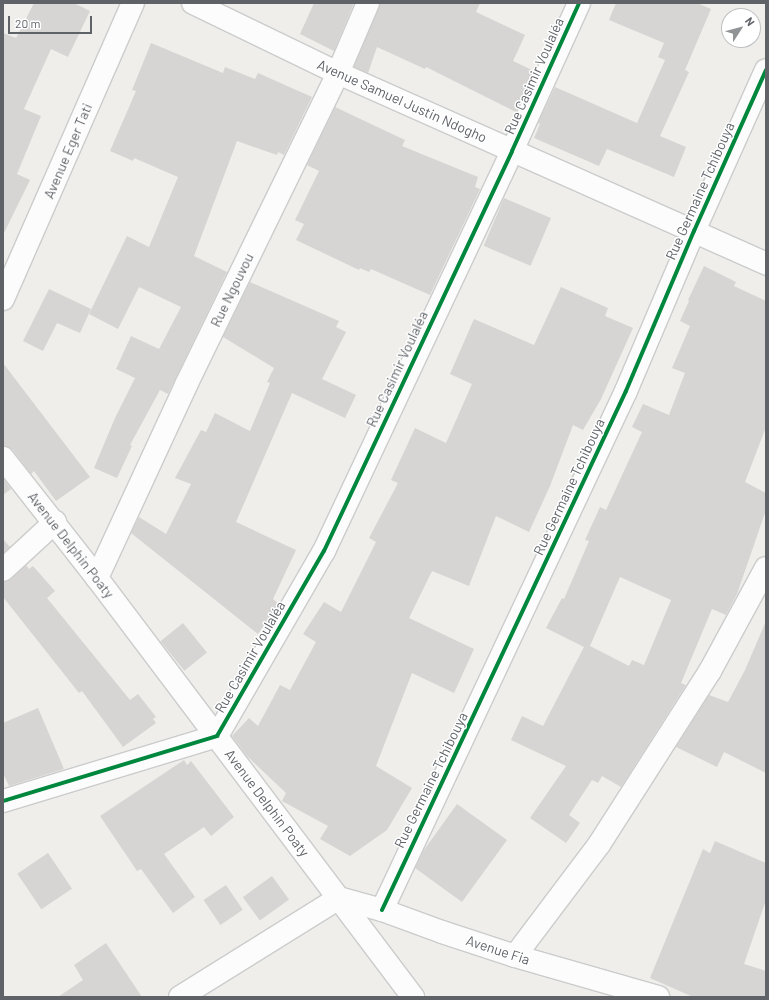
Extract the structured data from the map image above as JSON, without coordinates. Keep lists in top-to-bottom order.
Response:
{
  "streets": {
    "street": [
      "Rue Casimir Voulaléa",
      "Avenue Samuel Justin Ndogho",
      "Avenue Eger Tati",
      "Rue Germaine Tchibouya",
      "Rue Ngouvou",
      "Avenue Delphin Poaty",
      "Avenue Fia"
    ]
  },
  "crossings": [
    ["Rue Casimir Voulaléa", "Avenue Samuel Justin Ndogho"],
    ["Rue Casimir Voulaléa", "Avenue Delphin Poaty"],
    ["Avenue Samuel Justin Ndogho", "Rue Germaine Tchibouya"],
    ["Avenue Samuel Justin Ndogho", "Rue Ngouvou"],
    ["Rue Germaine Tchibouya", "Avenue Fia"],
    ["Rue Ngouvou", "Avenue Delphin Poaty"],
    ["Avenue Delphin Poaty", "Avenue Fia"]
  ],
  "scale_bar": "20 m",
  "north": "top right"
}
